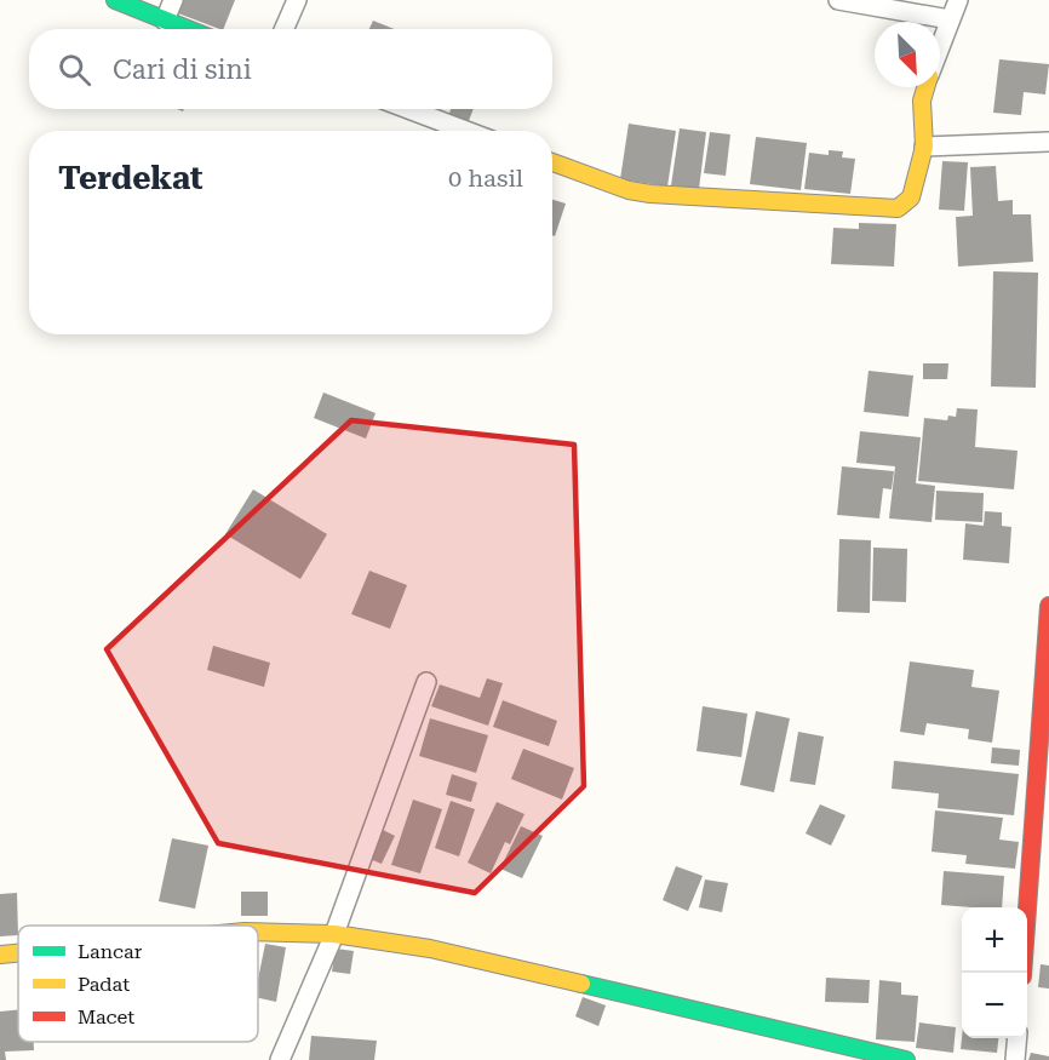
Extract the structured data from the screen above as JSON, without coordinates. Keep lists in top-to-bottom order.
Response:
{
  "legend": ["Lancar", "Padat", "Macet"],
  "north": "bottom right",
  "page": {
    "search": "Cari di sini",
    "heading": ["Terdekat", "0 hasil"],
    "map_buttons": ["+", "−"]
  }
}
